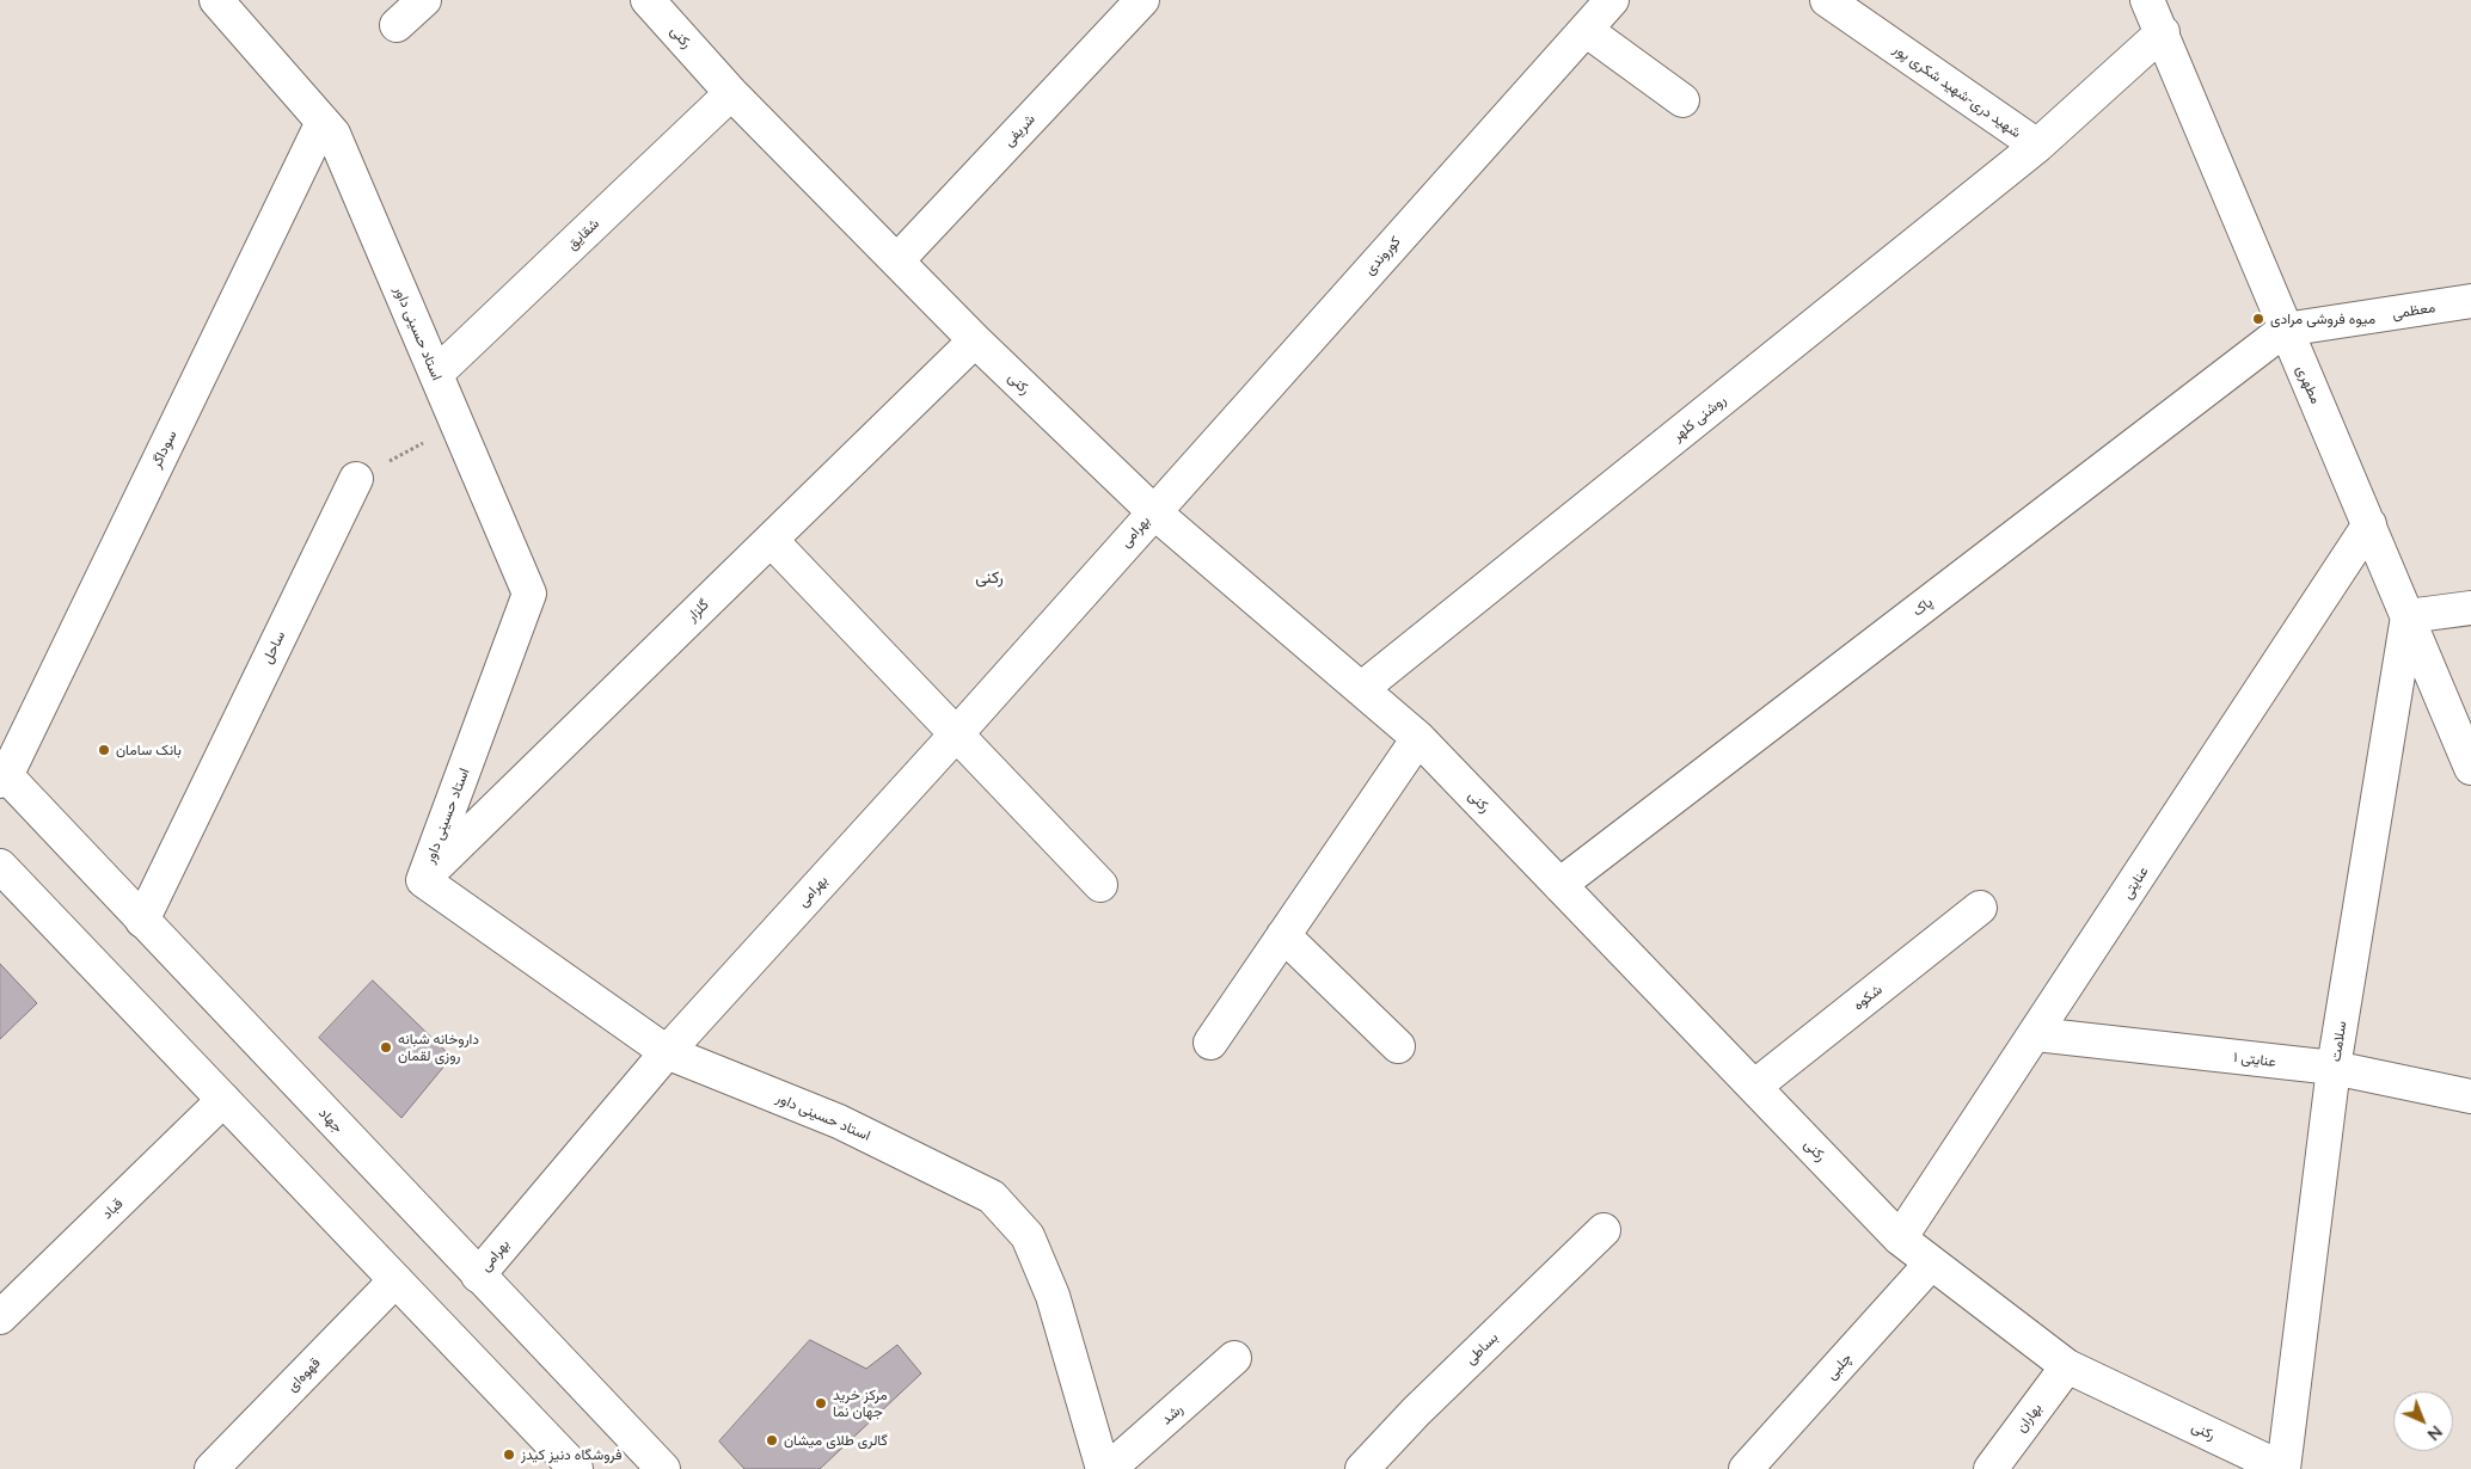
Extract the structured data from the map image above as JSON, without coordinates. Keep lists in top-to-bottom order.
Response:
{
  "streets": {
    "street": [
      "رکنی",
      "شهید دری-شهید شکری پور",
      "شریفی",
      "شقایق",
      "کوروندی",
      "معظمی",
      "استاد حسینی داور",
      "مطهری",
      "روشنی کلهر",
      "سوداگر",
      "بهرامی",
      "پاک",
      "گلزار",
      "ساحل",
      "عنایتی",
      "شکوه",
      "سلامت",
      "عنایتی ۱",
      "جهاد",
      "قباد",
      "بساطی",
      "چلبی",
      "قهوه‌ای",
      "رشد",
      "بهاران"
    ]
  },
  "crossings": [
    ["رکنی", "شریفی"],
    ["رکنی", "شقایق"],
    ["رکنی", "کوروندی"],
    ["رکنی", "روشنی کلهر"],
    ["رکنی", "بهرامی"],
    ["رکنی", "پاک"],
    ["رکنی", "گلزار"],
    ["رکنی", "عنایتی"],
    ["رکنی", "شکوه"],
    ["رکنی", "سلامت"],
    ["رکنی", "چلبی"],
    ["رکنی", "بهاران"],
    ["شهید دری-شهید شکری پور", "مطهری"],
    ["شهید دری-شهید شکری پور", "روشنی کلهر"],
    ["شقایق", "استاد حسینی داور"],
    ["کوروندی", "بهرامی"],
    ["معظمی", "مطهری"],
    ["معظمی", "پاک"],
    ["استاد حسینی داور", "سوداگر"],
    ["استاد حسینی داور", "بهرامی"],
    ["استاد حسینی داور", "گلزار"],
    ["مطهری", "پاک"],
    ["مطهری", "عنایتی"],
    ["مطهری", "سلامت"],
    ["سوداگر", "جهاد"],
    ["بهرامی", "جهاد"],
    ["ساحل", "جهاد"],
    ["عنایتی", "عنایتی ۱"],
    ["سلامت", "عنایتی ۱"]
  ],
  "districts": ["رکنی"],
  "places": [
    "میوه فروشی مرادی",
    "بانک سامان",
    "داروخانه شبانه روزی لقمان",
    "مرکز خرید جهان نما",
    "گالری طلای میشان",
    "فروشگاه دنیز کیدز"
  ],
  "north": "bottom right"
}
